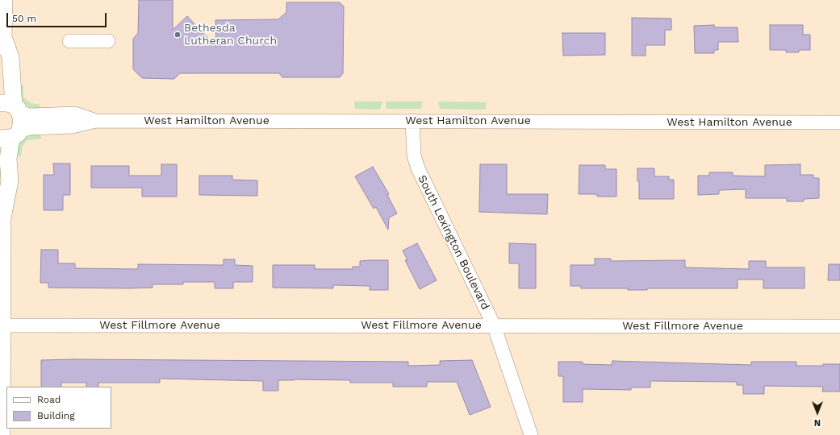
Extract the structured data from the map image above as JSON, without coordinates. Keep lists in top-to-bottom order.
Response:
{
  "streets": {
    "street": ["West Hamilton Avenue", "South Lexington Boulevard", "West Fillmore Avenue"]
  },
  "crossings": [
    ["West Hamilton Avenue", "South Lexington Boulevard"],
    ["South Lexington Boulevard", "West Fillmore Avenue"]
  ],
  "places": ["Bethesda Lutheran Church"],
  "legend": ["Road", "Building"],
  "scale_bar": "50 m",
  "north": "bottom"
}
